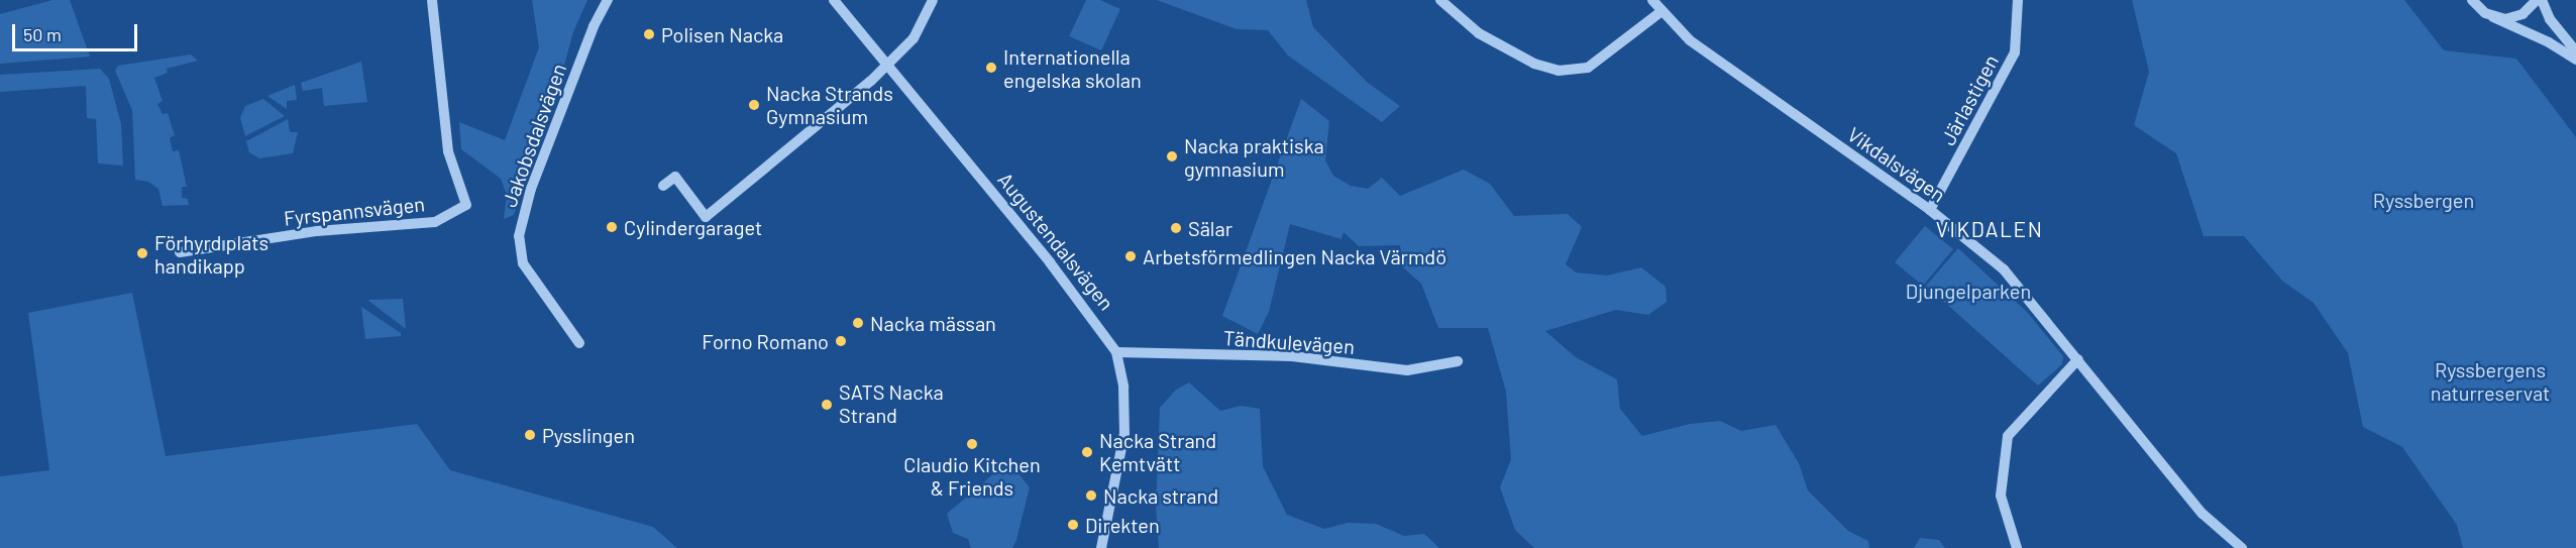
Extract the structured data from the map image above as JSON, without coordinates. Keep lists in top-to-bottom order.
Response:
{
  "streets": {
    "street": [
      "Järlastigen",
      "Jakobsdalsvägen",
      "Vikdalsvägen",
      "Fyrspannsvägen",
      "Augustendalsvägen",
      "Tändkulevägen"
    ]
  },
  "crossings": [
    ["Järlastigen", "Vikdalsvägen"],
    ["Augustendalsvägen", "Tändkulevägen"]
  ],
  "districts": ["VIKDALEN"],
  "parks": ["Ryssbergen", "Djungelparken", "Ryssbergens naturreservat"],
  "places": [
    "Polisen Nacka",
    "Internationella engelska skolan",
    "Nacka Strands Gymnasium",
    "Nacka praktiska gymnasium",
    "Cylindergaraget",
    "Sälar",
    "Förhyrd plats handikapp",
    "Arbetsförmedlingen Nacka Värmdö",
    "Nacka mässan",
    "Forno Romano",
    "SATS Nacka Strand",
    "Pysslingen",
    "Claudio Kitchen & Friends",
    "Nacka Strand Kemtvätt",
    "Nacka strand",
    "Direkten"
  ],
  "scale_bar": "50 m"
}
